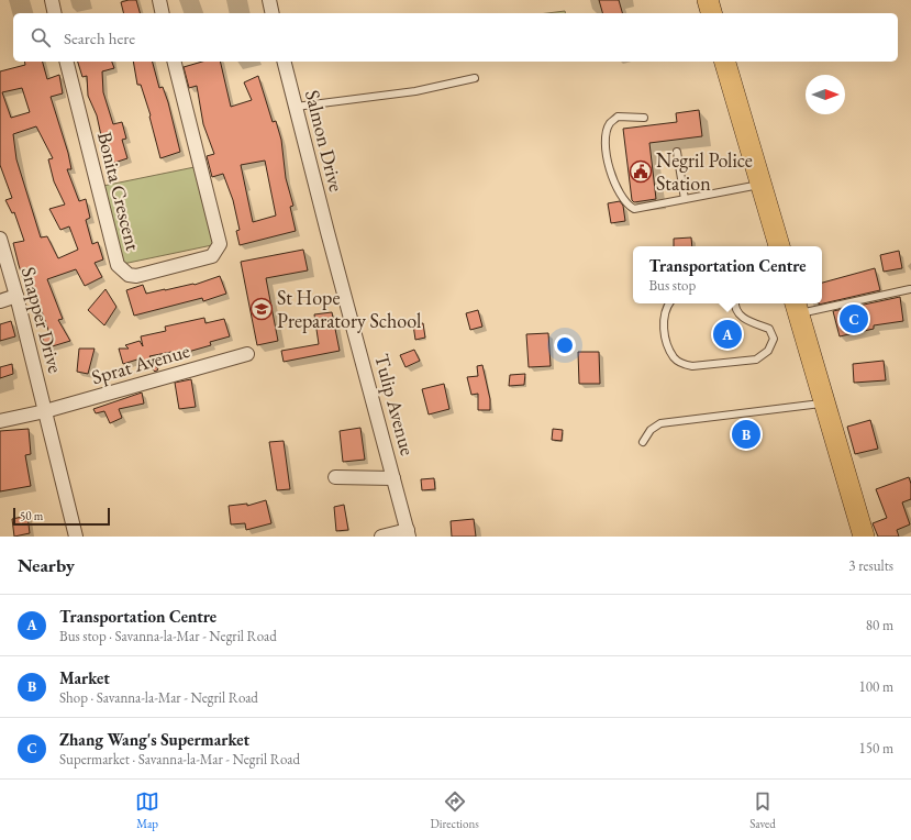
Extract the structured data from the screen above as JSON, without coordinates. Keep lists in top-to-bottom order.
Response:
{
  "streets": {
    "street": [
      "Salmon Drive",
      "Bonita Crescent",
      "Snapper Drive",
      "Sprat Avenue",
      "Tulip Avenue"
    ]
  },
  "crossings": [
    ["Salmon Drive", "Tulip Avenue"],
    ["Snapper Drive", "Sprat Avenue"]
  ],
  "places": {
    "public building": ["Negril Police Station"],
    "school or university": ["St Hope Preparatory School"]
  },
  "scale_bar": "50 m",
  "north": "right",
  "page": {
    "search": "Search here",
    "popup": ["Transportation Centre", "Bus stop"],
    "pins": ["C", "A", "B"],
    "scale": "50 m",
    "heading": ["Nearby", "3 results"],
    "list": [
      {
        "mark": "A",
        "name": "Transportation Centre",
        "note": "Bus stop · Savanna-la-Mar - Negril Road",
        "value": "80 m"
      },
      {
        "mark": "B",
        "name": "Market",
        "note": "Shop · Savanna-la-Mar - Negril Road",
        "value": "100 m"
      },
      {
        "mark": "C",
        "name": "Zhang Wang's Supermarket",
        "note": "Supermarket · Savanna-la-Mar - Negril Road",
        "value": "150 m"
      }
    ],
    "nav": ["Map", "Directions", "Saved"]
  }
}
